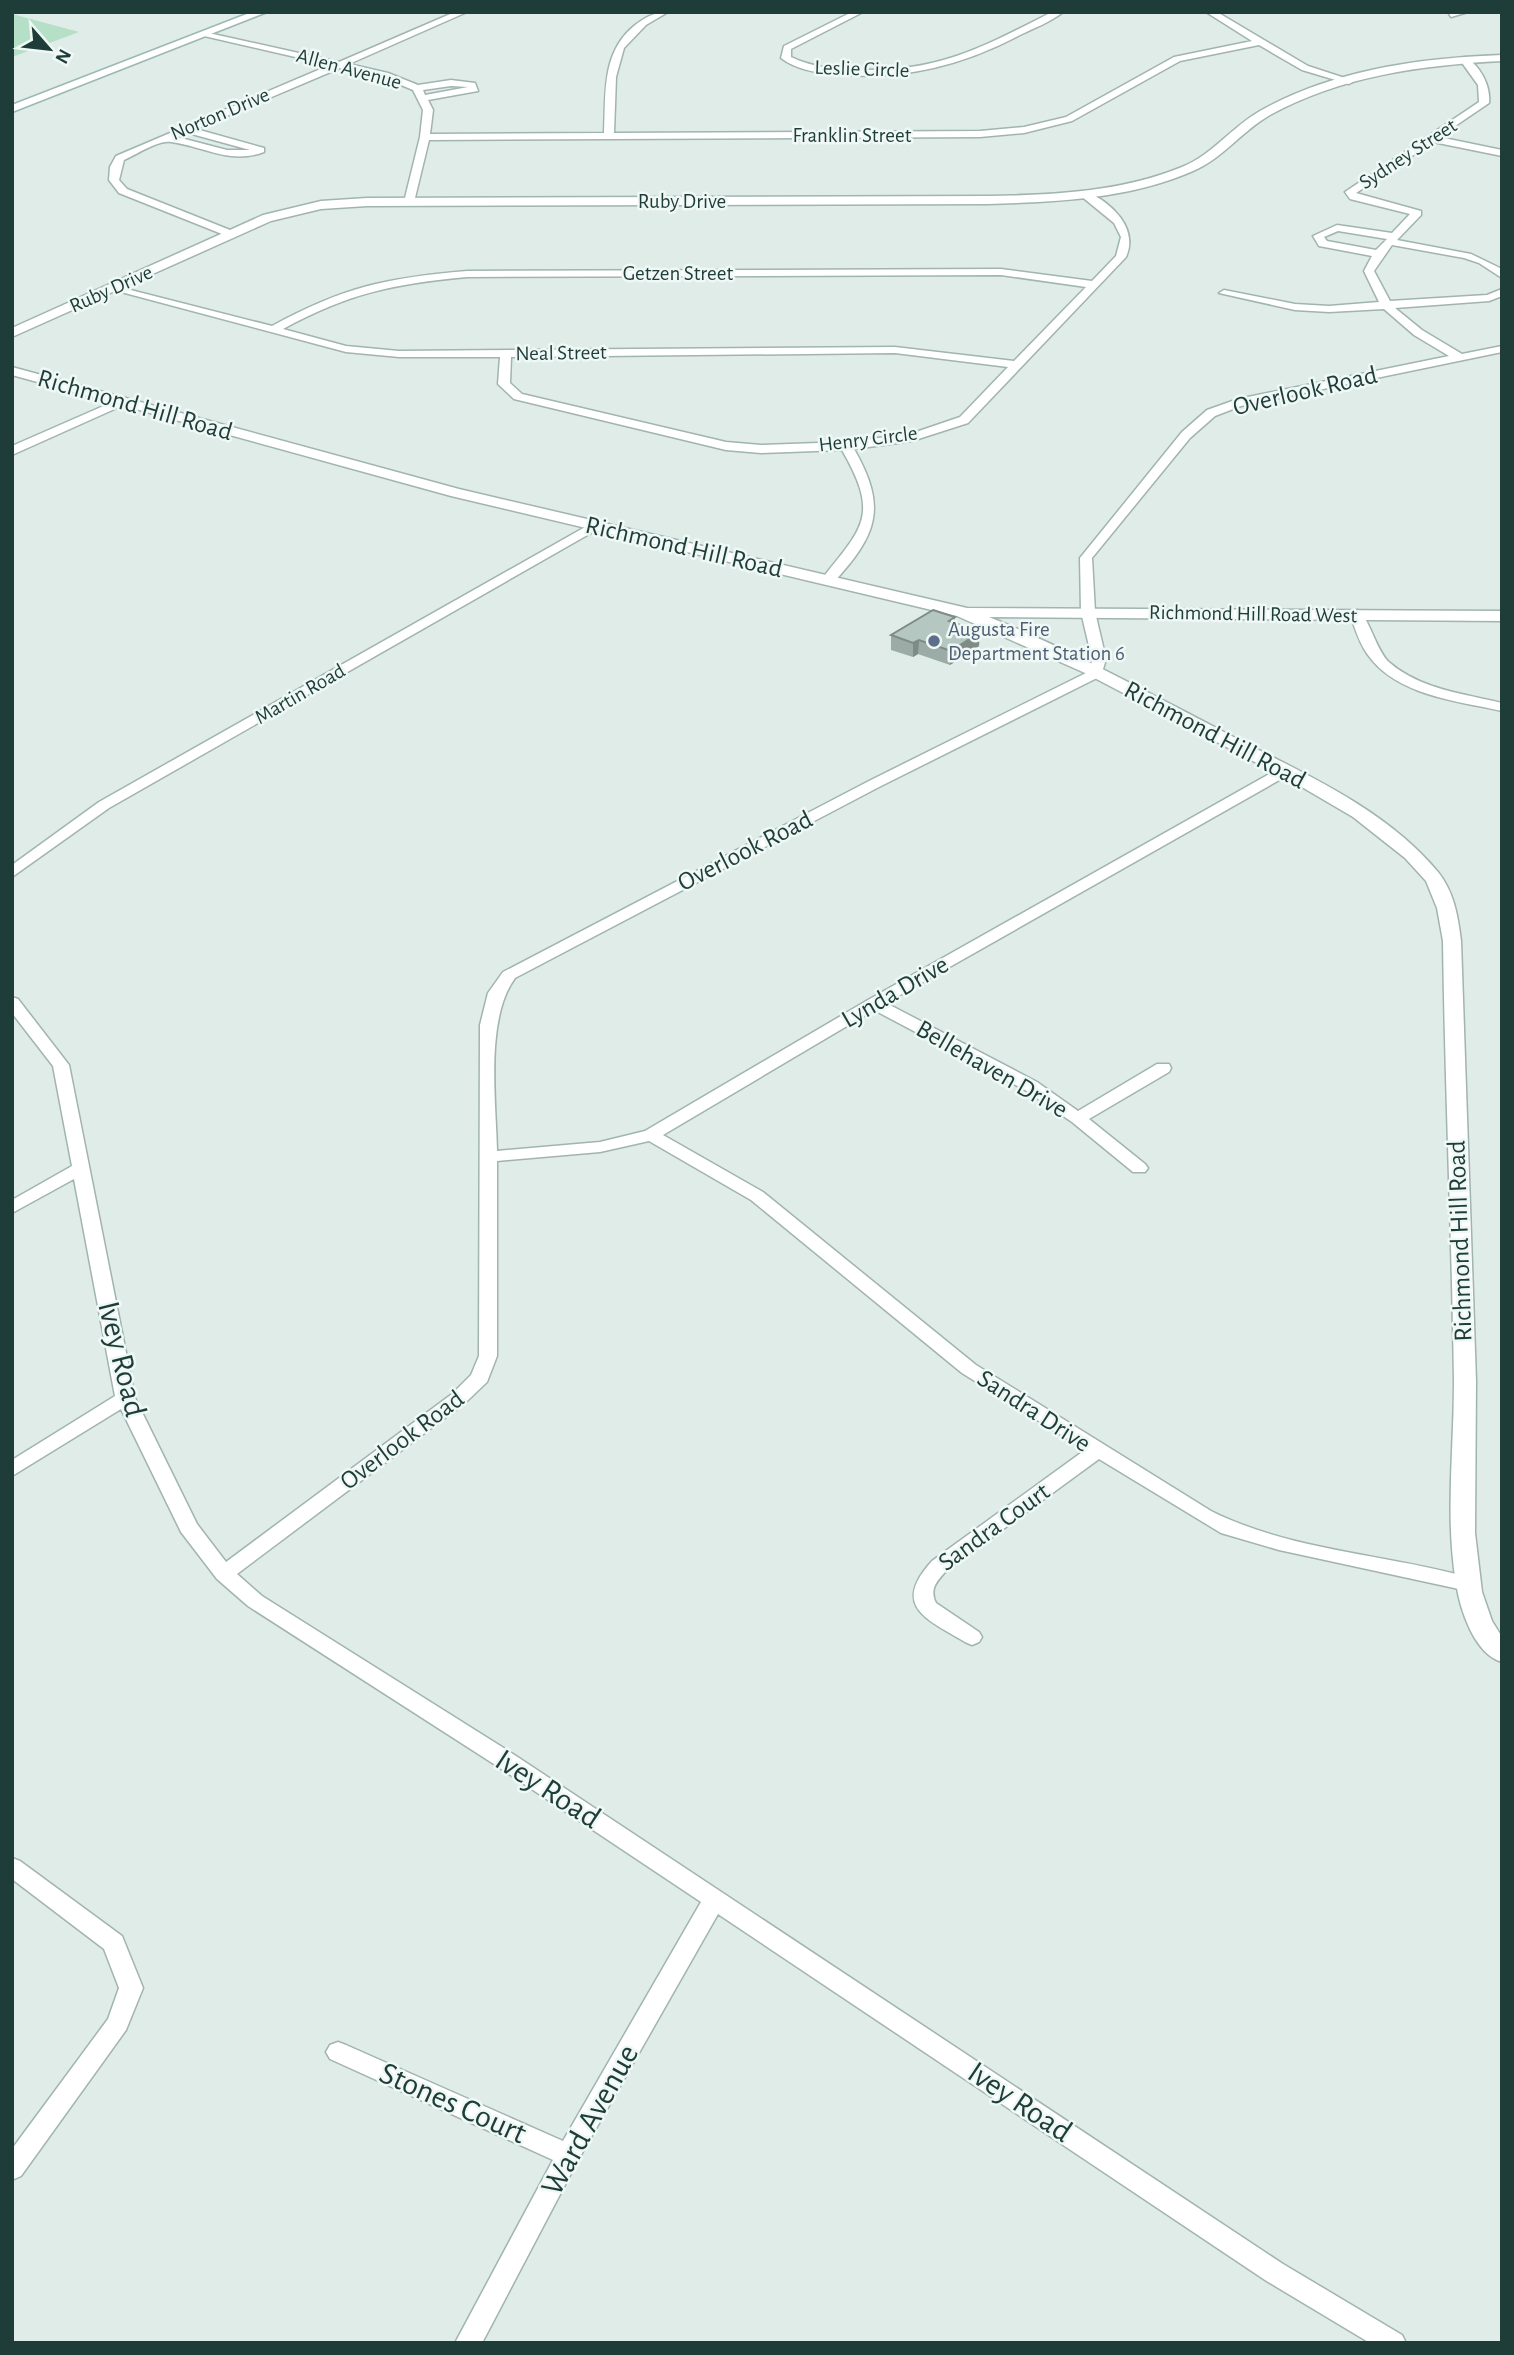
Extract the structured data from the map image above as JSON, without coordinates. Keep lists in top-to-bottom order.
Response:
{
  "streets": {
    "street": [
      "Allen Avenue",
      "Leslie Circle",
      "Norton Drive",
      "Franklin Street",
      "Sydney Street",
      "Ruby Drive",
      "Getzen Street",
      "Neal Street",
      "Overlook Road",
      "Richmond Hill Road",
      "Henry Circle",
      "Richmond Hill Road West",
      "Martin Road",
      "Lynda Drive",
      "Bellehaven Drive",
      "Ivey Road",
      "Sandra Drive",
      "Sandra Court",
      "Stones Court",
      "Ward Avenue"
    ]
  },
  "crossings": [
    ["Allen Avenue", "Norton Drive"],
    ["Allen Avenue", "Franklin Street"],
    ["Allen Avenue", "Ruby Drive"],
    ["Norton Drive", "Ruby Drive"],
    ["Sydney Street", "Ruby Drive"],
    ["Ruby Drive", "Neal Street"],
    ["Ruby Drive", "Henry Circle"],
    ["Getzen Street", "Neal Street"],
    ["Getzen Street", "Henry Circle"],
    ["Neal Street", "Henry Circle"],
    ["Overlook Road", "Richmond Hill Road"],
    ["Overlook Road", "Richmond Hill Road West"],
    ["Overlook Road", "Lynda Drive"],
    ["Overlook Road", "Ivey Road"],
    ["Richmond Hill Road", "Richmond Hill Road West"],
    ["Richmond Hill Road", "Martin Road"],
    ["Richmond Hill Road", "Lynda Drive"],
    ["Richmond Hill Road", "Sandra Drive"],
    ["Lynda Drive", "Bellehaven Drive"],
    ["Lynda Drive", "Sandra Drive"],
    ["Ivey Road", "Ward Avenue"],
    ["Sandra Drive", "Sandra Court"],
    ["Stones Court", "Ward Avenue"]
  ],
  "places": ["Augusta Fire Department Station 6"],
  "north": "bottom right"
}
